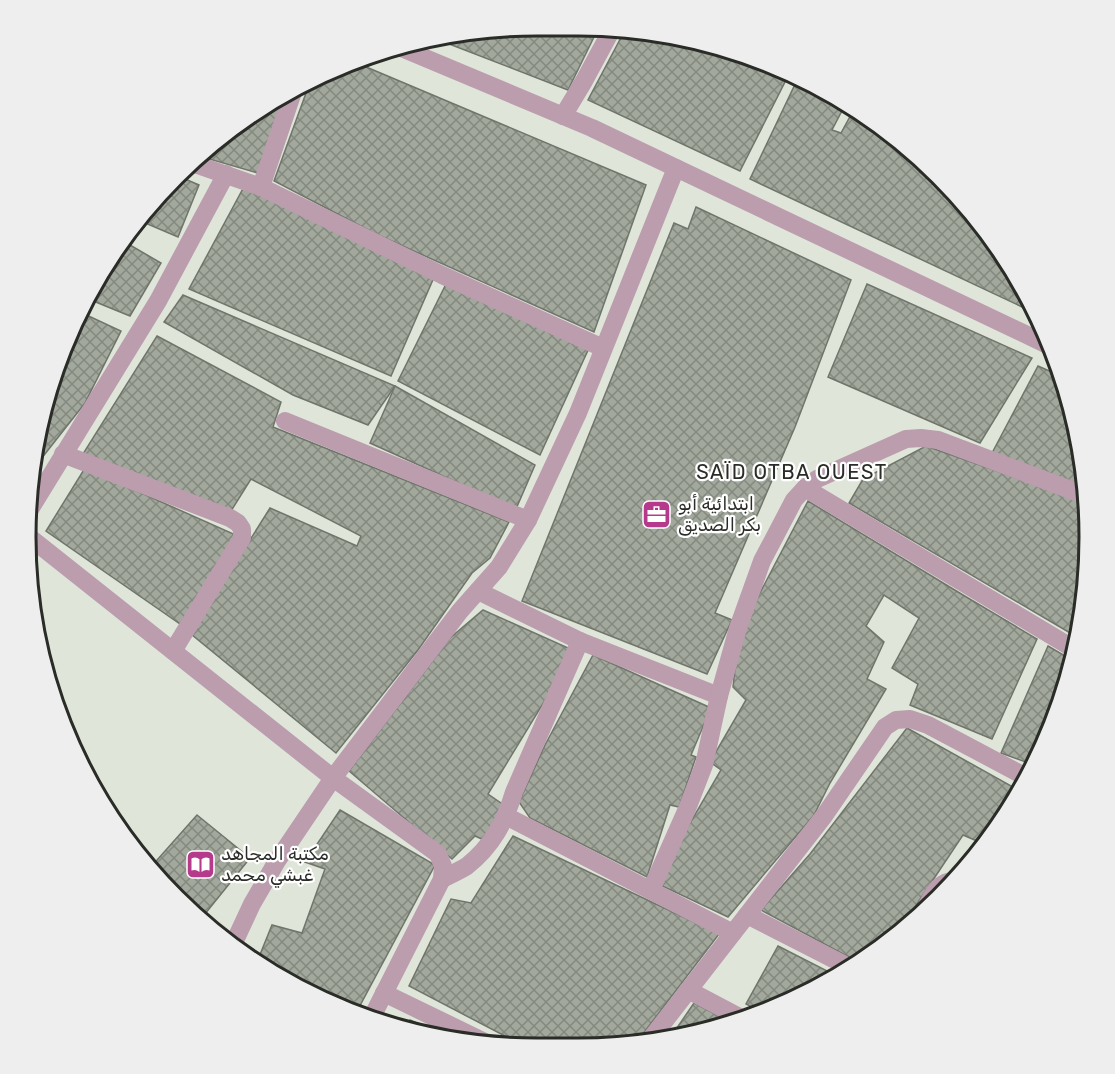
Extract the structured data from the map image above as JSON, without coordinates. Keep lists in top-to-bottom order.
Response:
{
  "districts": ["SAÏD OTBA OUEST"],
  "places": {
    "office": ["ابتدائية أبو بكر الصديق"],
    "library": ["مكتبة المجاهد غبشي محمد"]
  }
}
